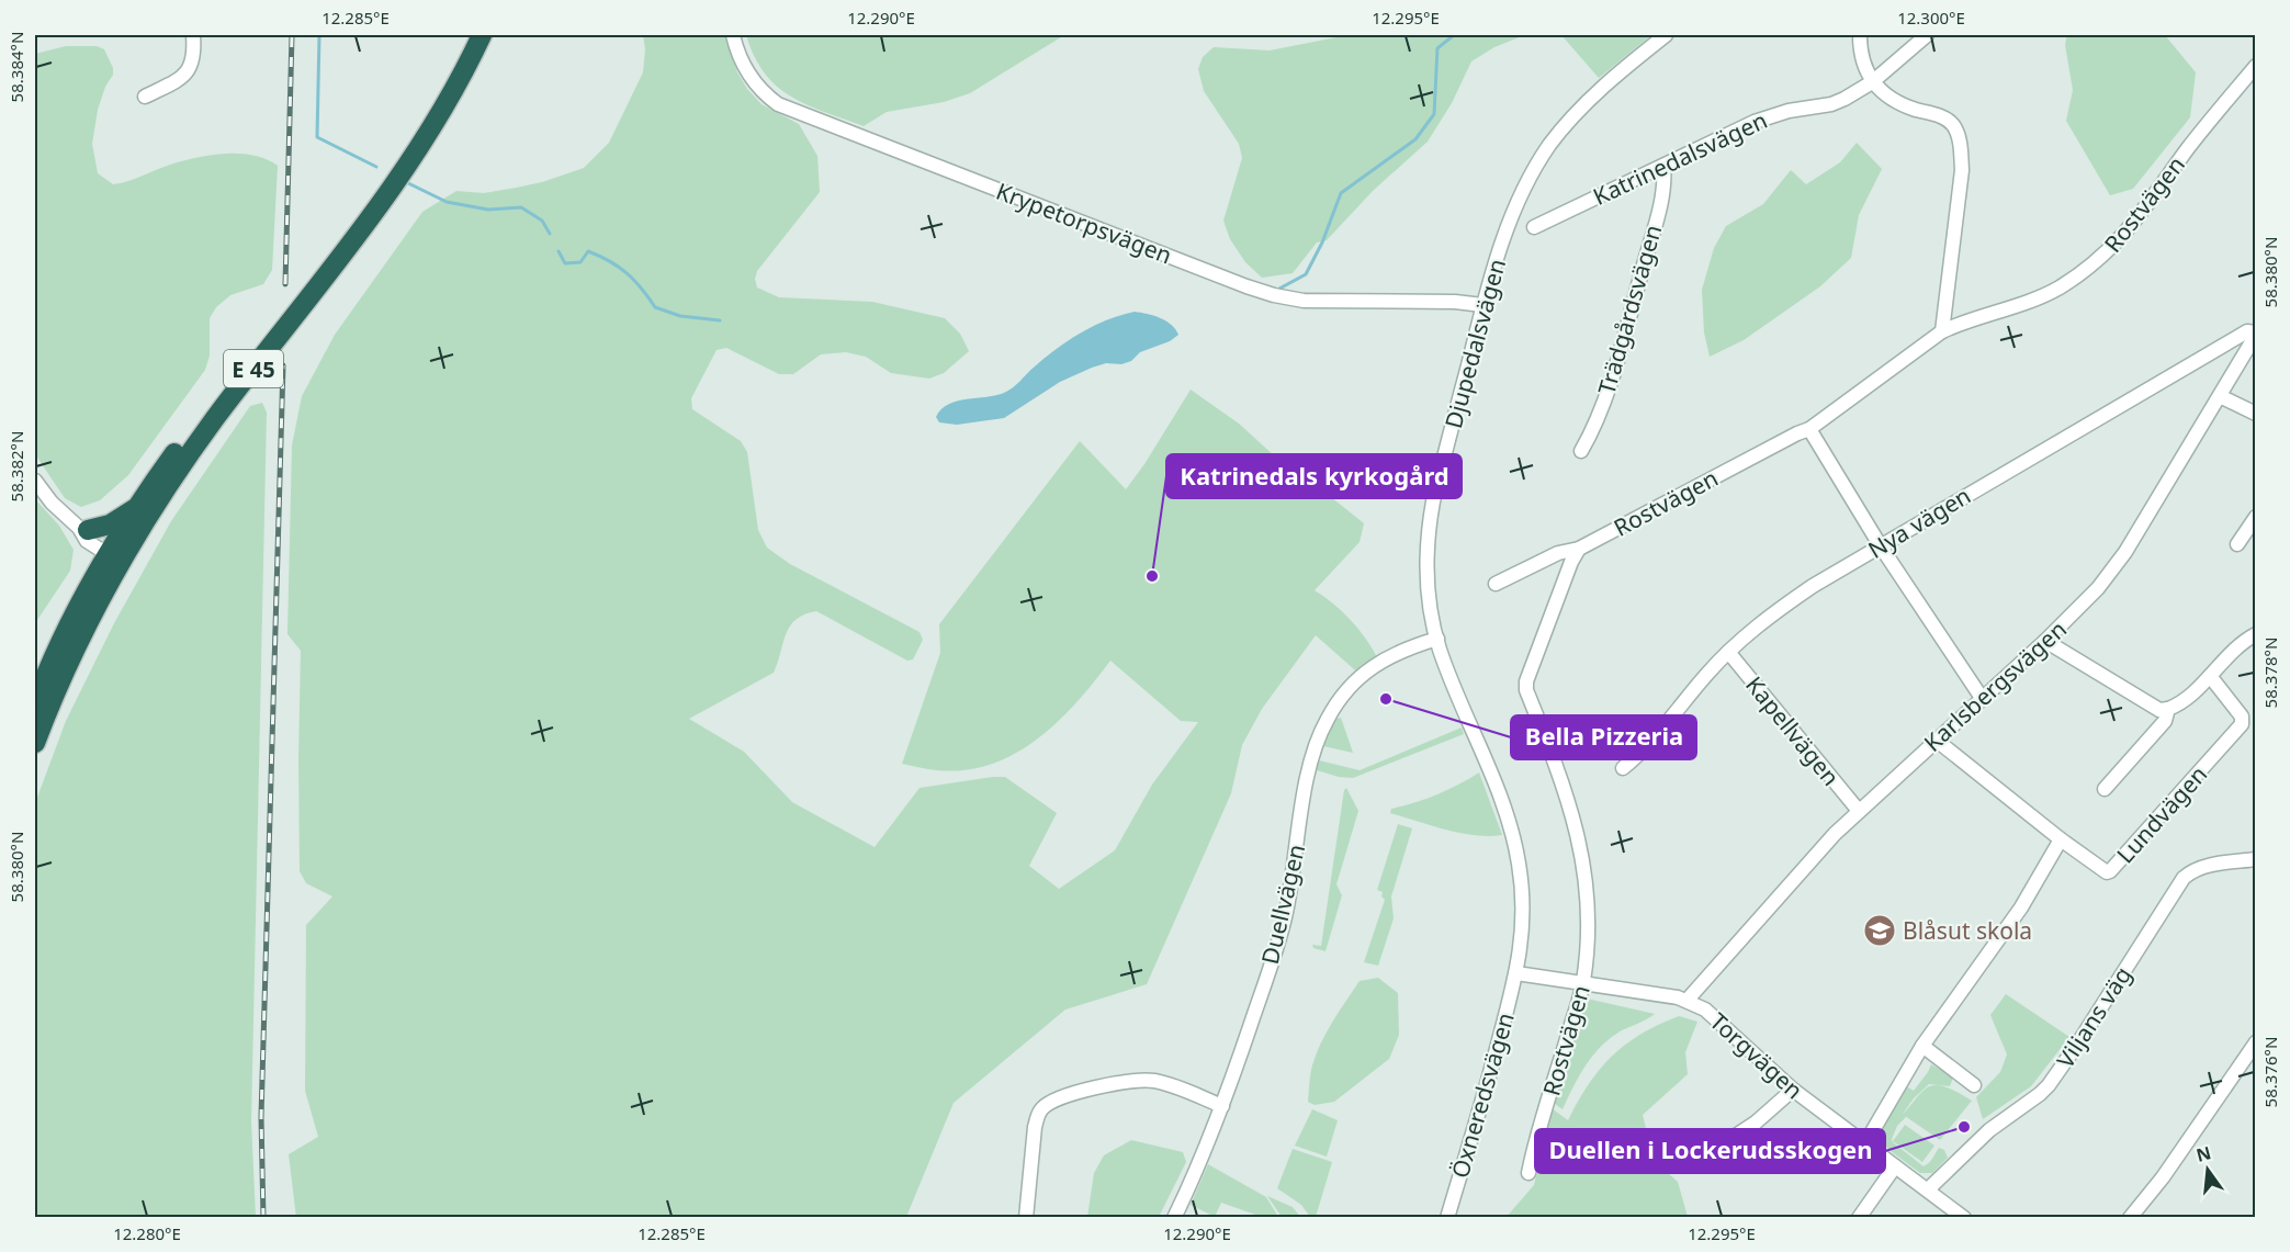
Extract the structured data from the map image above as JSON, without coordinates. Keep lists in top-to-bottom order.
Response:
{
  "streets": {
    "highway": ["E 45"],
    "street": [
      "Katrinedalsvägen",
      "Rostvägen",
      "Krypetorpsvägen",
      "Trädgårdsvägen",
      "Djupedalsvägen",
      "Nya vägen",
      "Karlsbergsvägen",
      "Kapellvägen",
      "Lundvägen",
      "Duellvägen",
      "Viljans väg",
      "Torgvägen",
      "Öxneredsvägen"
    ]
  },
  "crossings": [
    ["Katrinedalsvägen", "Trädgårdsvägen"],
    ["Rostvägen", "Torgvägen"],
    ["Krypetorpsvägen", "Djupedalsvägen"],
    ["Djupedalsvägen", "Duellvägen"],
    ["Djupedalsvägen", "Torgvägen"],
    ["Djupedalsvägen", "Öxneredsvägen"],
    ["Nya vägen", "Karlsbergsvägen"],
    ["Nya vägen", "Kapellvägen"],
    ["Karlsbergsvägen", "Kapellvägen"],
    ["Karlsbergsvägen", "Lundvägen"],
    ["Karlsbergsvägen", "Torgvägen"],
    ["Viljans väg", "Torgvägen"],
    ["Torgvägen", "Öxneredsvägen"]
  ],
  "places": {
    "other": ["Katrinedals kyrkogård", "Bella Pizzeria", "Duellen i Lockerudsskogen"],
    "school or university": ["Blåsut skola"]
  },
  "north": "top",
  "coordinates": [
    "12.285°E",
    "12.290°E",
    "12.295°E",
    "12.300°E",
    "58.384°N",
    "58.380°N",
    "58.382°N",
    "58.378°N",
    "58.376°N",
    "12.280°E"
  ]
}
